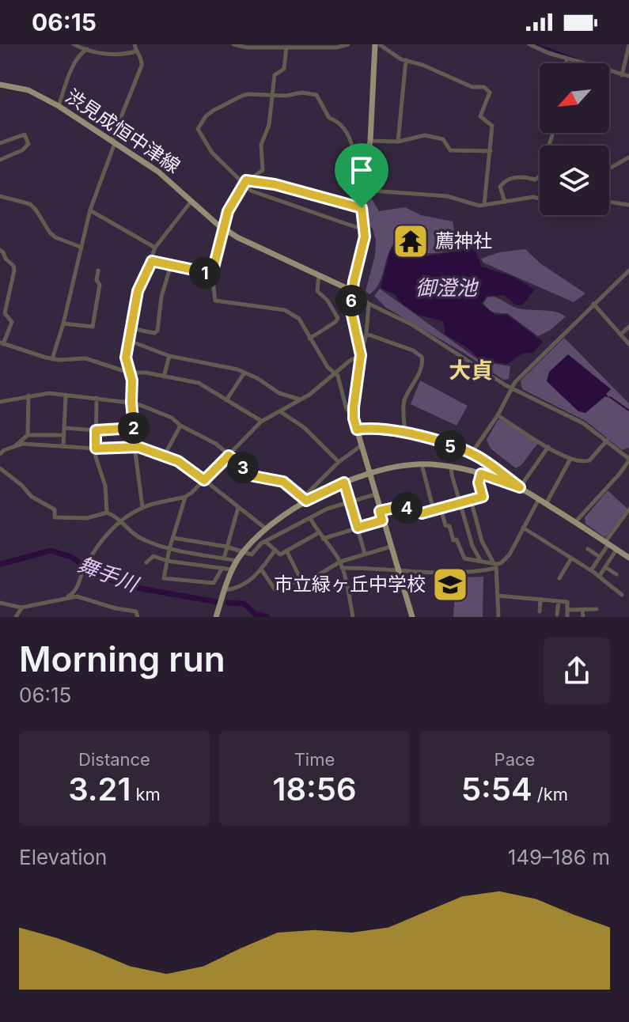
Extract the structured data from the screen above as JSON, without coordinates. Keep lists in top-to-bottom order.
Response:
{
  "streets": {
    "main road": ["渋見成恒中津線"]
  },
  "districts": ["大貞"],
  "water": ["御澄池", "舞手川"],
  "places": {
    "temple": ["薦神社"],
    "school or university": ["市立緑ヶ丘中学校"]
  },
  "north": "bottom left",
  "page": {
    "status": "06:15",
    "pins": [
      "1",
      "6",
      "2",
      "5",
      "3",
      "4"
    ],
    "heading": ["Morning run", "06:15"],
    "stats": [
      ["Distance", "3.21 km"],
      ["Time", "18:56"],
      ["Pace", "5:54 /km"]
    ],
    "chart": ["Elevation", "149–186 m"]
  }
}
